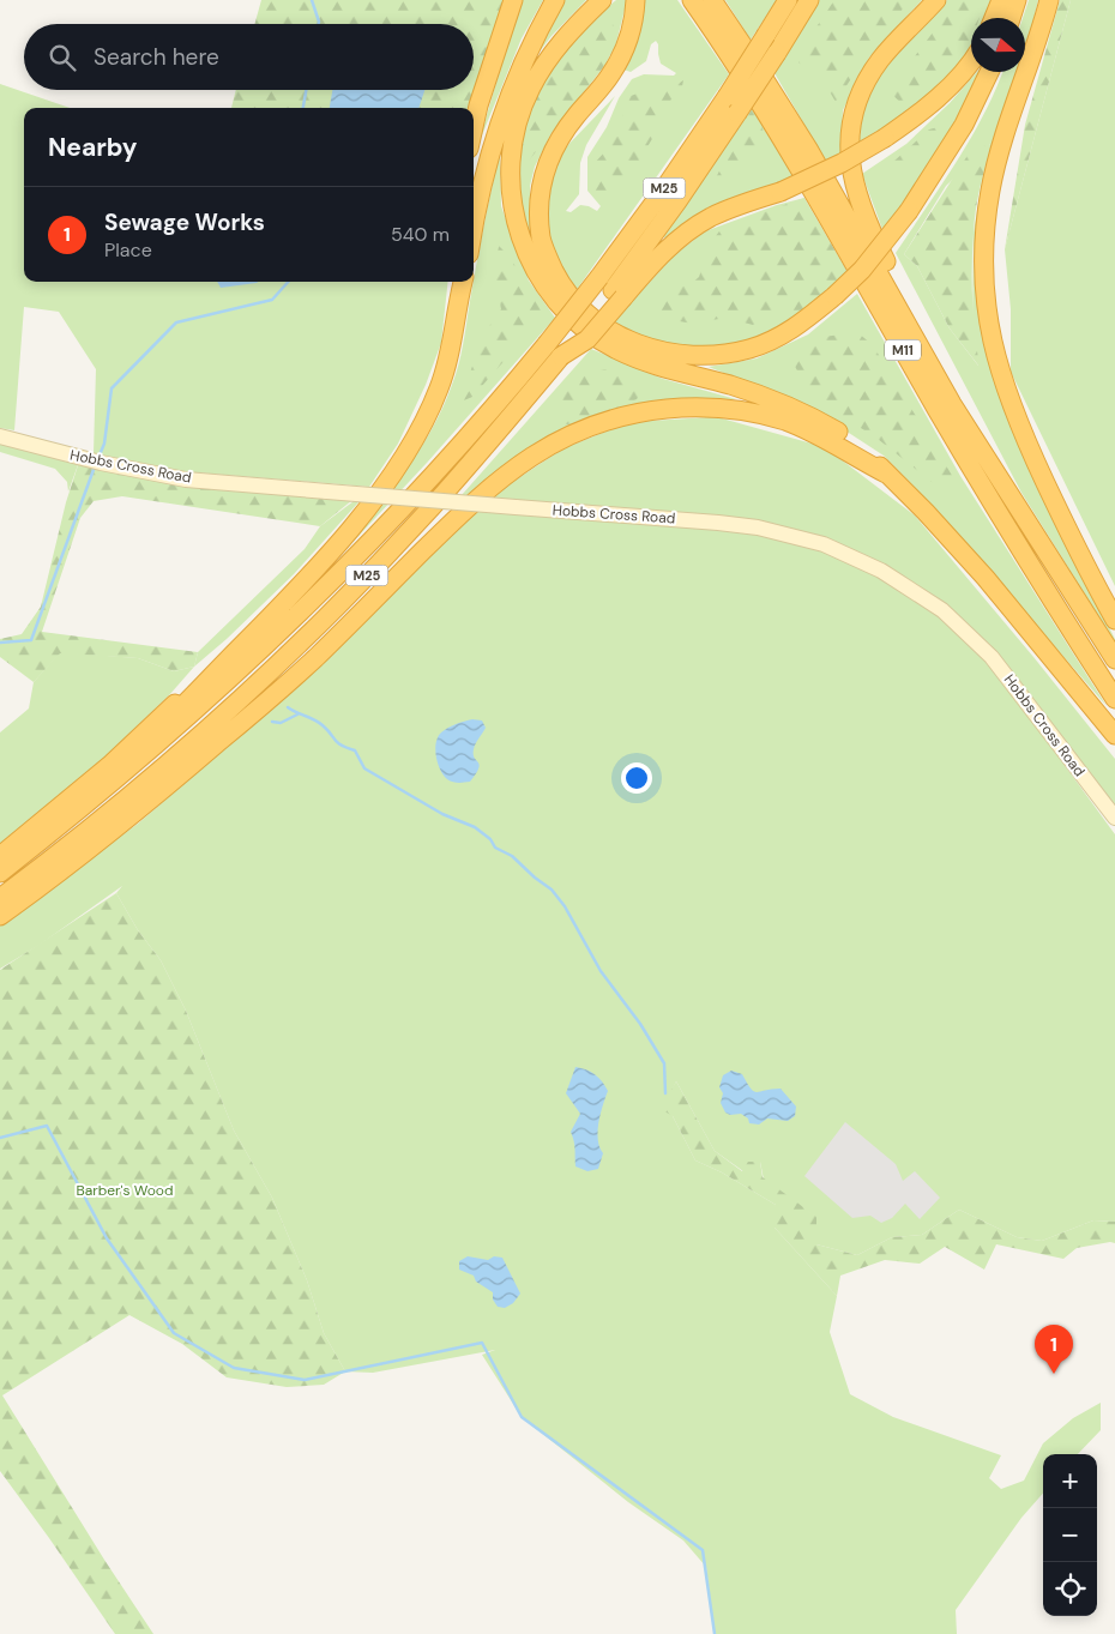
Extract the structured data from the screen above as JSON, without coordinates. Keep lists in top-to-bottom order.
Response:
{
  "streets": {
    "highway": ["M25", "M11"],
    "street": ["Hobbs Cross Road"]
  },
  "parks": ["Barber's Wood"],
  "north": "right",
  "page": {
    "search": "Search here",
    "heading": "Nearby",
    "list": [
      {
        "mark": "1",
        "name": "Sewage Works",
        "note": "Place",
        "value": "540 m"
      }
    ],
    "pins": "1",
    "map_buttons": ["+", "−"]
  }
}
